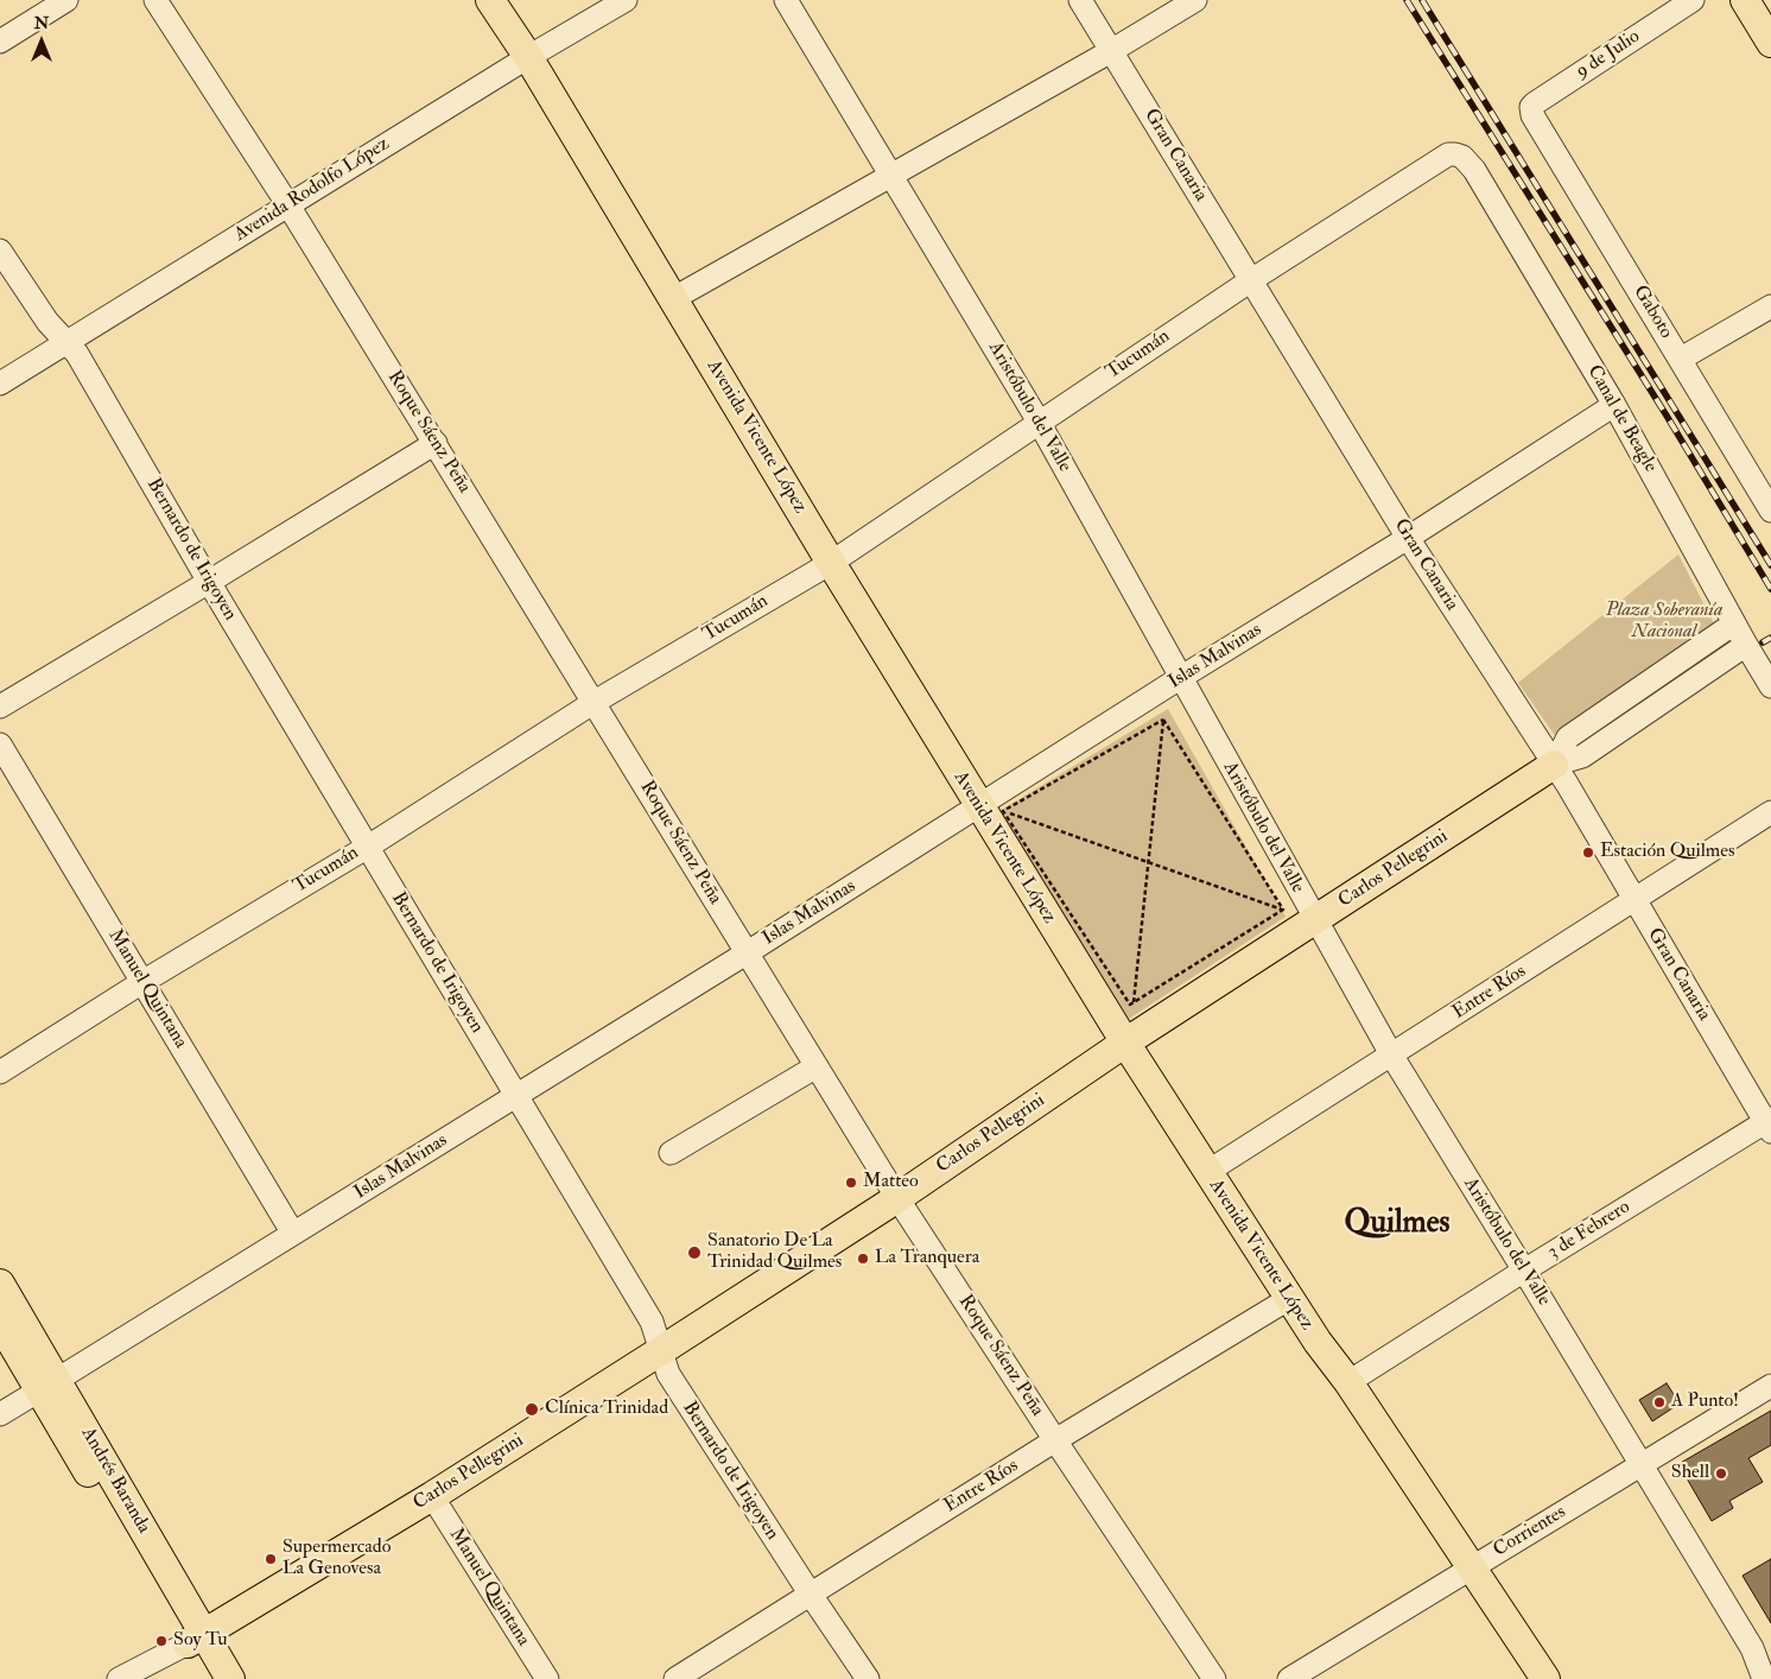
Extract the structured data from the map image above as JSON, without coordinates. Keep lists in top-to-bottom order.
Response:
{
  "streets": {
    "main road": ["Avenida Vicente López", "Carlos Pellegrini", "Andrés Baranda"],
    "street": [
      "9 de Julio",
      "Gran Canaria",
      "Avenida Rodolfo López",
      "Gaboto",
      "Tucumán",
      "Aristóbulo del Valle",
      "Canal de Beagle",
      "Roque Sáenz Peña",
      "Bernardo de Irigoyen",
      "Islas Malvinas",
      "Manuel Quintana",
      "Entre Ríos",
      "3 de Febrero",
      "Corrientes"
    ]
  },
  "crossings": [
    ["9 de Julio", "Gaboto"],
    ["Gran Canaria", "Tucumán"],
    ["Gran Canaria", "Islas Malvinas"],
    ["Gran Canaria", "Carlos Pellegrini"],
    ["Gran Canaria", "Entre Ríos"],
    ["Gran Canaria", "3 de Febrero"],
    ["Avenida Rodolfo López", "Roque Sáenz Peña"],
    ["Avenida Rodolfo López", "Avenida Vicente López"],
    ["Avenida Rodolfo López", "Bernardo de Irigoyen"],
    ["Tucumán", "Aristóbulo del Valle"],
    ["Tucumán", "Canal de Beagle"],
    ["Tucumán", "Roque Sáenz Peña"],
    ["Tucumán", "Avenida Vicente López"],
    ["Tucumán", "Bernardo de Irigoyen"],
    ["Tucumán", "Manuel Quintana"],
    ["Aristóbulo del Valle", "Islas Malvinas"],
    ["Aristóbulo del Valle", "Carlos Pellegrini"],
    ["Aristóbulo del Valle", "Entre Ríos"],
    ["Aristóbulo del Valle", "3 de Febrero"],
    ["Aristóbulo del Valle", "Corrientes"],
    ["Canal de Beagle", "Islas Malvinas"],
    ["Canal de Beagle", "Carlos Pellegrini"],
    ["Roque Sáenz Peña", "Islas Malvinas"],
    ["Roque Sáenz Peña", "Carlos Pellegrini"],
    ["Roque Sáenz Peña", "Entre Ríos"],
    ["Avenida Vicente López", "Islas Malvinas"],
    ["Avenida Vicente López", "Carlos Pellegrini"],
    ["Avenida Vicente López", "Entre Ríos"],
    ["Avenida Vicente López", "3 de Febrero"],
    ["Avenida Vicente López", "Corrientes"],
    ["Bernardo de Irigoyen", "Islas Malvinas"],
    ["Bernardo de Irigoyen", "Carlos Pellegrini"],
    ["Bernardo de Irigoyen", "Entre Ríos"],
    ["Islas Malvinas", "Manuel Quintana"],
    ["Islas Malvinas", "Andrés Baranda"],
    ["Carlos Pellegrini", "Manuel Quintana"],
    ["Carlos Pellegrini", "Andrés Baranda"]
  ],
  "districts": ["Quilmes"],
  "parks": ["Plaza Soberanía Nacional"],
  "places": [
    "Estación Quilmes",
    "Matteo",
    "Sanatorio De La Trinidad Quilmes",
    "La Tranquera",
    "A Punto!",
    "Clínica Trinidad",
    "Shell",
    "Supermercado La Genovesa",
    "Soy Tu"
  ],
  "north": "top"
}
